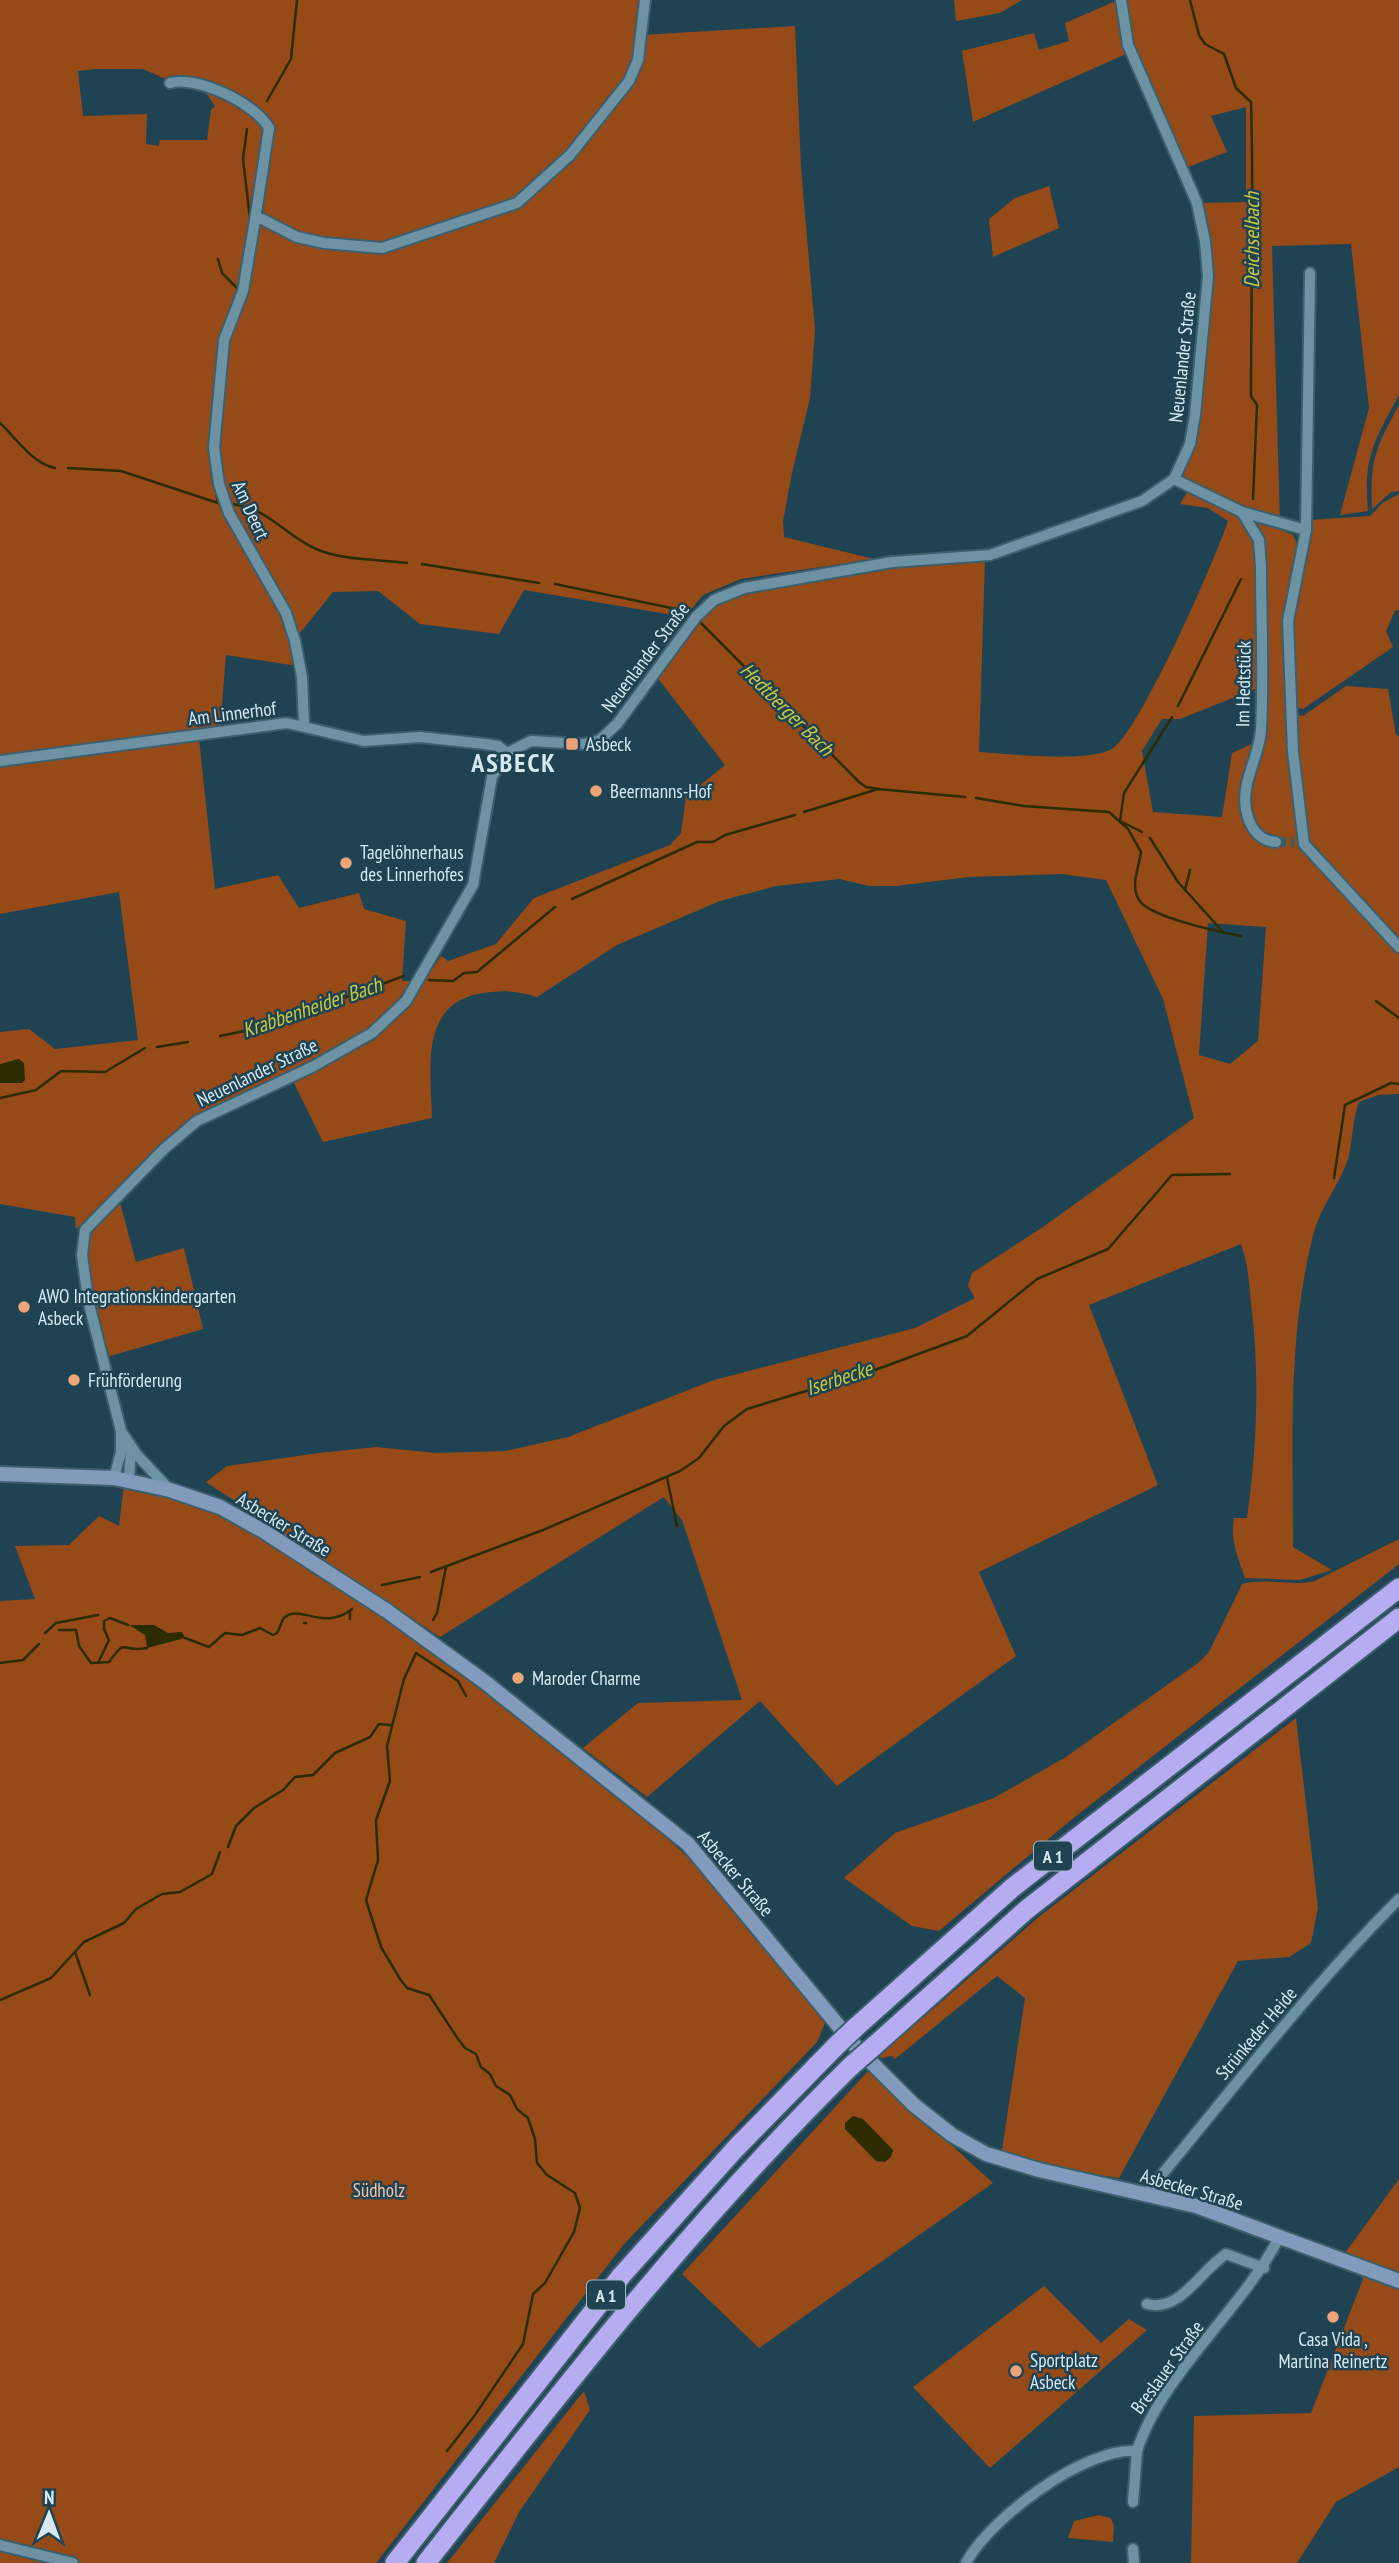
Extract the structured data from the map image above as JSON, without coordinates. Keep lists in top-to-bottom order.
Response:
{
  "streets": {
    "highway": ["A 1"],
    "main road": ["Asbecker Straße"],
    "street": [
      "Neuenlander Straße",
      "Am Deert",
      "Im Hedtstück",
      "Am Linnerhof",
      "Strünkeder Heide",
      "Breslauer Straße"
    ]
  },
  "crossings": [
    ["Neuenlander Straße", "Am Linnerhof"],
    ["Neuenlander Straße", "Asbecker Straße"],
    ["Am Deert", "Am Linnerhof"],
    ["Asbecker Straße", "Strünkeder Heide"],
    ["Asbecker Straße", "Breslauer Straße"]
  ],
  "districts": ["ASBECK"],
  "water": [
    "Deichselbach",
    "Hedtberger Bach",
    "Krabbenheider Bach",
    "Iserbecke"
  ],
  "parks": ["Südholz"],
  "places": {
    "transit": ["Asbeck"],
    "other": [
      "Beermanns-Hof",
      "Tagelöhnerhaus des Linnerhofes",
      "AWO Integrationskindergarten Asbeck",
      "Frühförderung",
      "Maroder Charme",
      "Casa Vida , Martina Reinertz",
      "Sportplatz Asbeck"
    ]
  },
  "north": "top"
}
